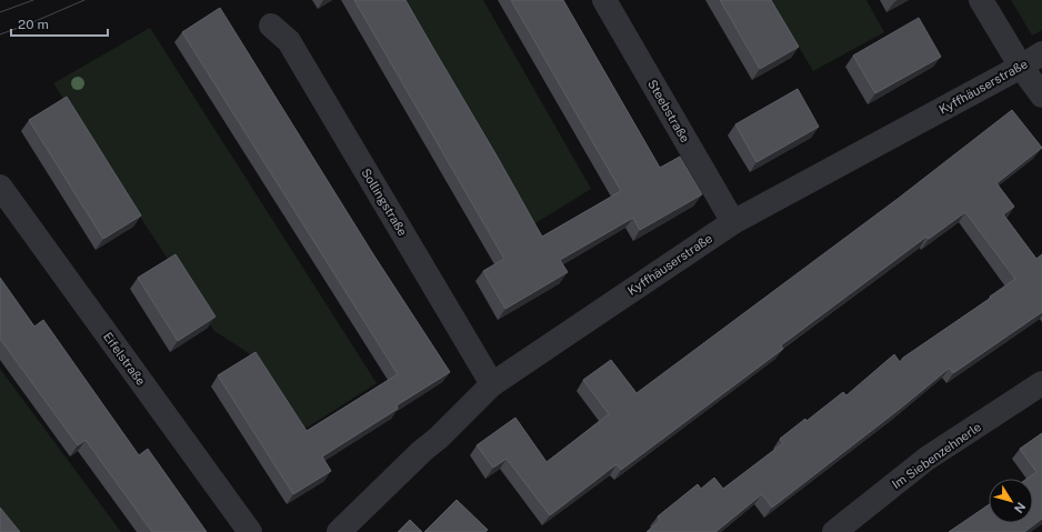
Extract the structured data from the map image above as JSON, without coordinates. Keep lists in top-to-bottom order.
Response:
{
  "streets": {
    "street": [
      "Kyffhäuserstraße",
      "Steebstraße",
      "Sollingstraße",
      "Eifelstraße",
      "Im Siebenzehnerle"
    ]
  },
  "crossings": [
    ["Kyffhäuserstraße", "Steebstraße"],
    ["Kyffhäuserstraße", "Sollingstraße"]
  ],
  "scale_bar": "20 m",
  "north": "bottom right"
}
